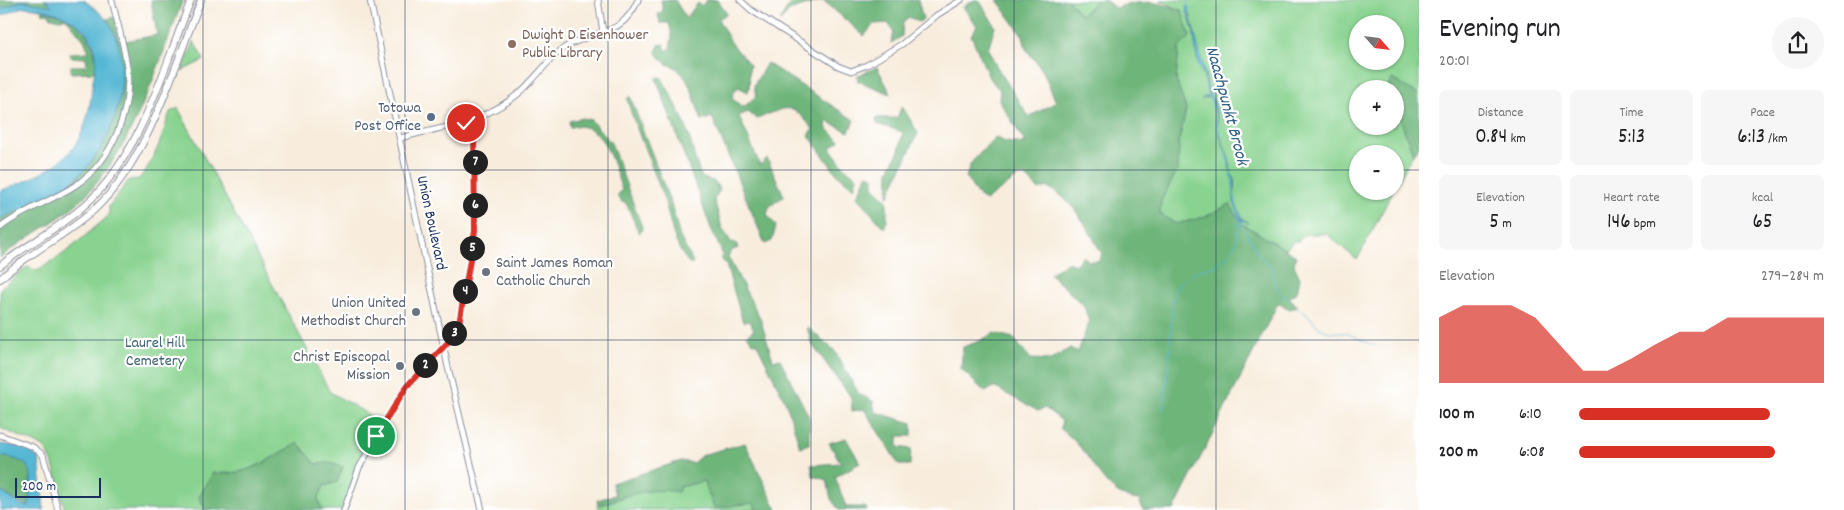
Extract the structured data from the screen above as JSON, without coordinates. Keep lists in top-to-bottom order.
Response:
{
  "streets": {
    "main road": ["Union Boulevard"]
  },
  "water": ["Naachpunkt Brook"],
  "parks": ["Laurel Hill Cemetery"],
  "places": [
    "Dwight D Eisenhower Public Library",
    "Totowa Post Office",
    "Saint James Roman Catholic Church",
    "Union United Methodist Church",
    "Christ Episcopal Mission"
  ],
  "scale_bar": "200 m",
  "north": "bottom right",
  "page": {
    "heading": ["Evening run", "20:01"],
    "map_buttons": ["+", "−"],
    "stats": [
      ["Distance", "0.84 km"],
      ["Time", "5:13"],
      ["Pace", "6:13 /km"],
      ["Elevation", "5 m"],
      ["Heart rate", "146 bpm"],
      ["kcal", "65"]
    ],
    "pins": [
      "7",
      "6",
      "5",
      "4",
      "3",
      "2"
    ],
    "chart": ["Elevation", "279–284 m"],
    "list": [
      {
        "name": "100 m",
        "note": "6:10"
      },
      {
        "name": "200 m",
        "note": "6:08"
      }
    ],
    "scale": "200 m"
  }
}
